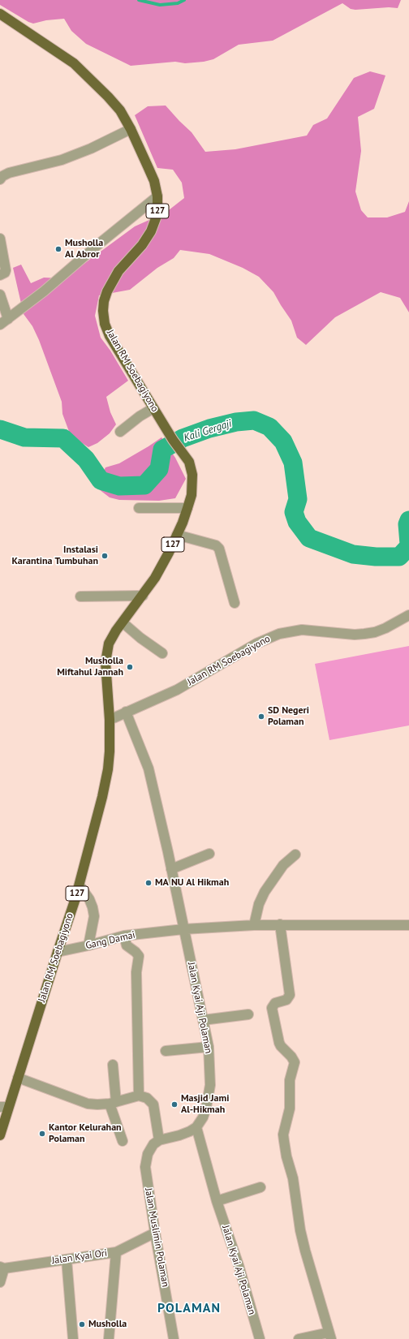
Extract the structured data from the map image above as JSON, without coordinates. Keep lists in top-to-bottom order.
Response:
{
  "streets": {
    "main road": ["127", "Jalan RM Soebagiyono"],
    "street": [
      "Gang Damai",
      "Jalan Kyai Aji Polaman",
      "Jalan Muslimin Polaman",
      "Jalan Kyai Ori"
    ]
  },
  "crossings": [
    ["Jalan RM Soebagiyono", "Gang Damai"],
    ["Jalan RM Soebagiyono", "Jalan Kyai Aji Polaman"],
    ["Gang Damai", "Jalan Kyai Aji Polaman"],
    ["Jalan Muslimin Polaman", "Jalan Kyai Ori"]
  ],
  "districts": ["POLAMAN"],
  "water": ["Kali Gergaji"],
  "places": [
    "Musholla Al Abror",
    "Instalasi Karantina Tumbuhan",
    "Musholla Miftahul Jannah",
    "SD Negeri Polaman",
    "MA NU Al Hikmah",
    "Masjid Jami Al-Hikmah",
    "Kantor Kelurahan Polaman",
    "Musholla"
  ]
}
